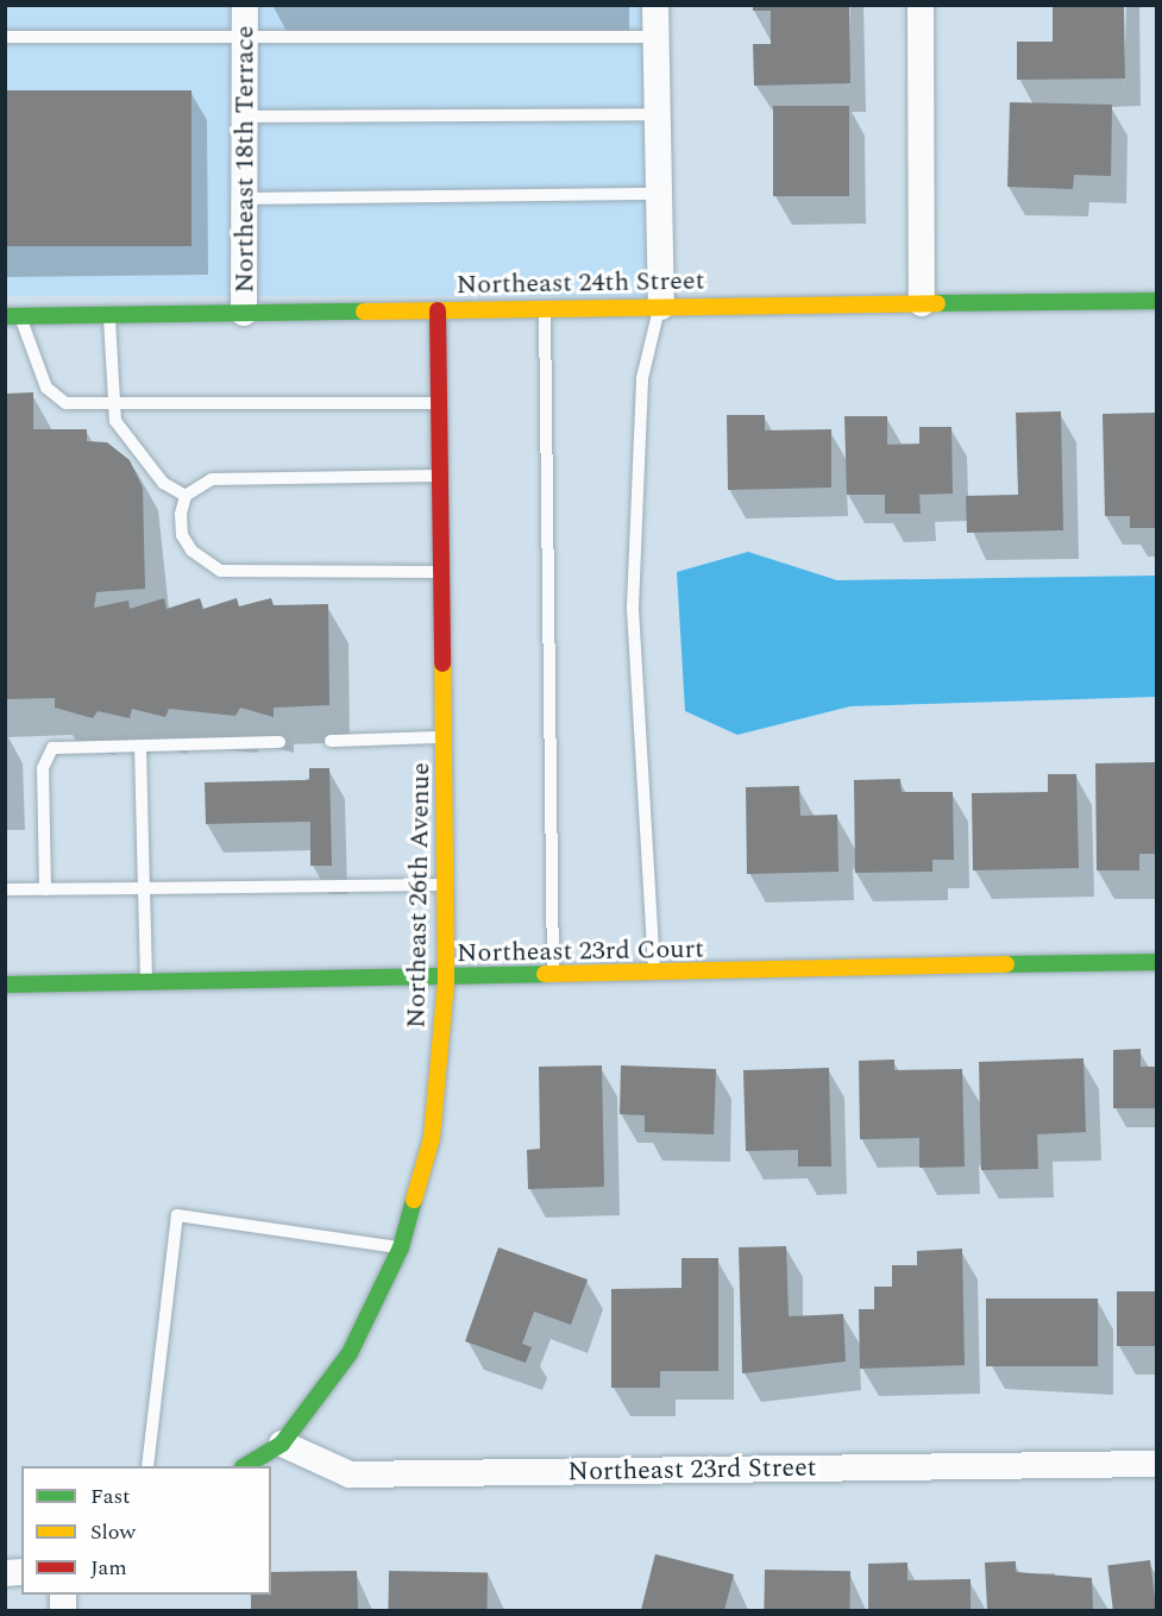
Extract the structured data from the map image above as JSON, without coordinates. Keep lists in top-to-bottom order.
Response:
{
  "streets": {
    "street": [
      "Northeast 18th Terrace",
      "Northeast 24th Street",
      "Northeast 26th Avenue",
      "Northeast 23rd Court",
      "Northeast 23rd Street"
    ]
  },
  "crossings": [
    ["Northeast 18th Terrace", "Northeast 24th Street"],
    ["Northeast 24th Street", "Northeast 26th Avenue"],
    ["Northeast 26th Avenue", "Northeast 23rd Court"],
    ["Northeast 26th Avenue", "Northeast 23rd Street"]
  ],
  "legend": ["Fast", "Slow", "Jam"]
}
